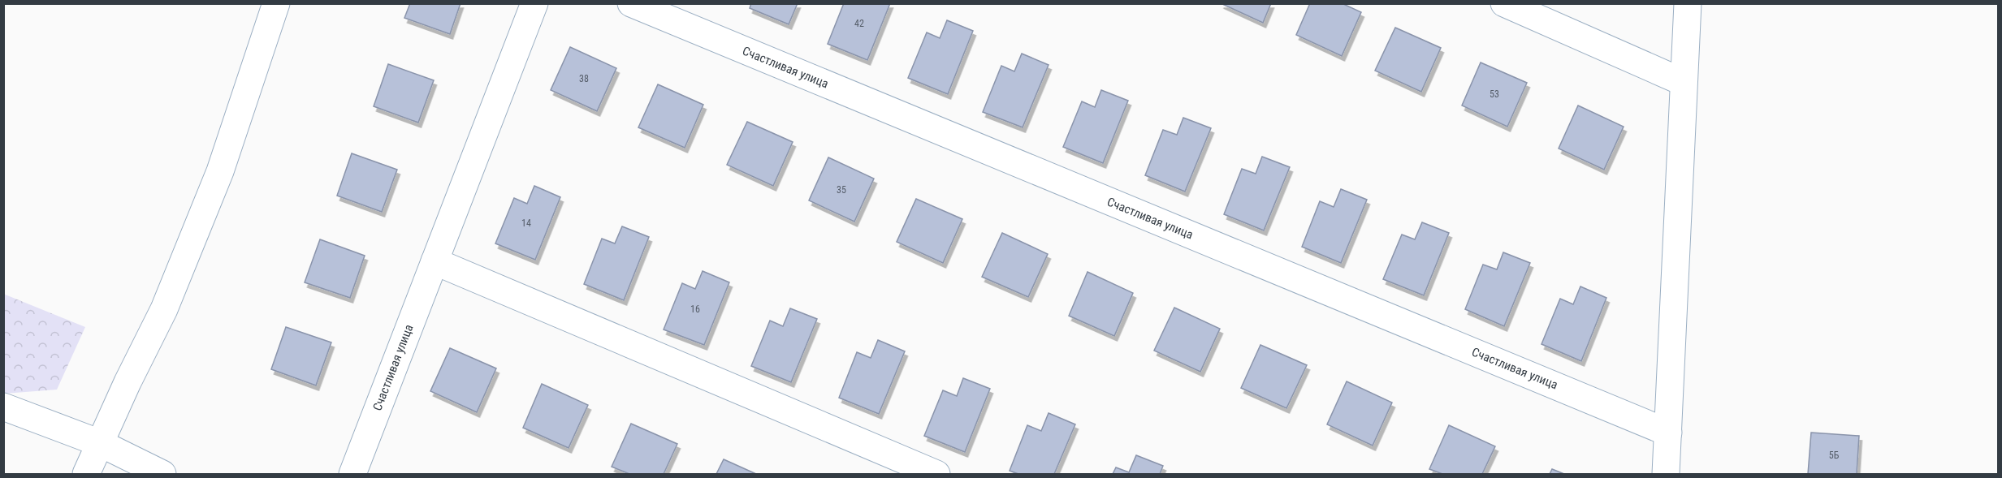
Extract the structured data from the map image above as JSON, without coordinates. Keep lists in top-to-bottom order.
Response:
{
  "streets": {
    "street": ["Счастливая улица"]
  },
  "house_numbers": [
    "42",
    "38",
    "53",
    "35",
    "14",
    "16",
    "5Б"
  ]
}
